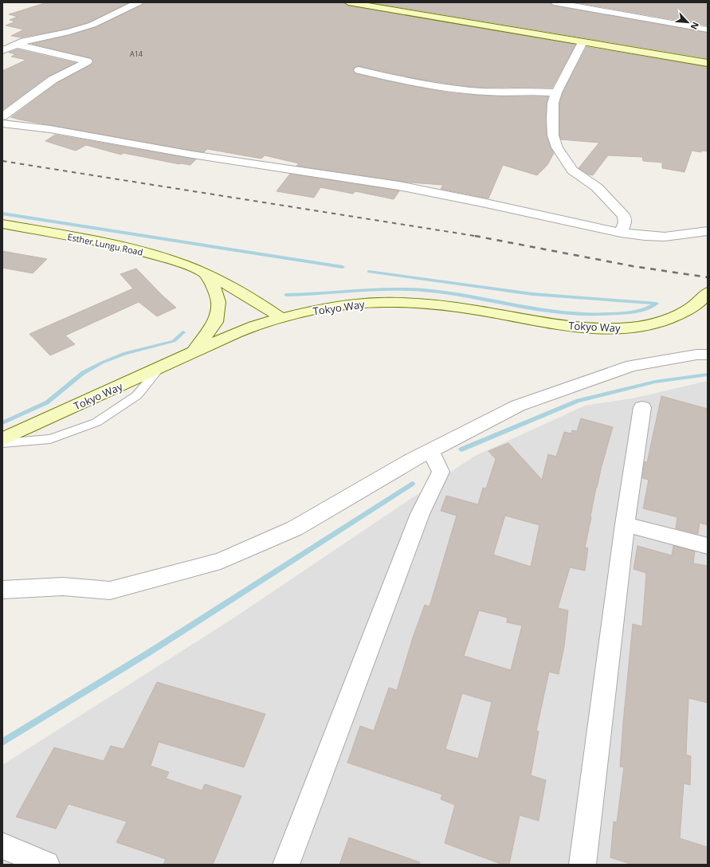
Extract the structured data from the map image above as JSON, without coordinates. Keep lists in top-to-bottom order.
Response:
{
  "streets": {
    "street": ["Esther Lungu Road", "Tokyo Way"]
  },
  "crossings": [
    ["Esther Lungu Road", "Tokyo Way"]
  ],
  "house_numbers": ["A14"],
  "north": "bottom right"
}
